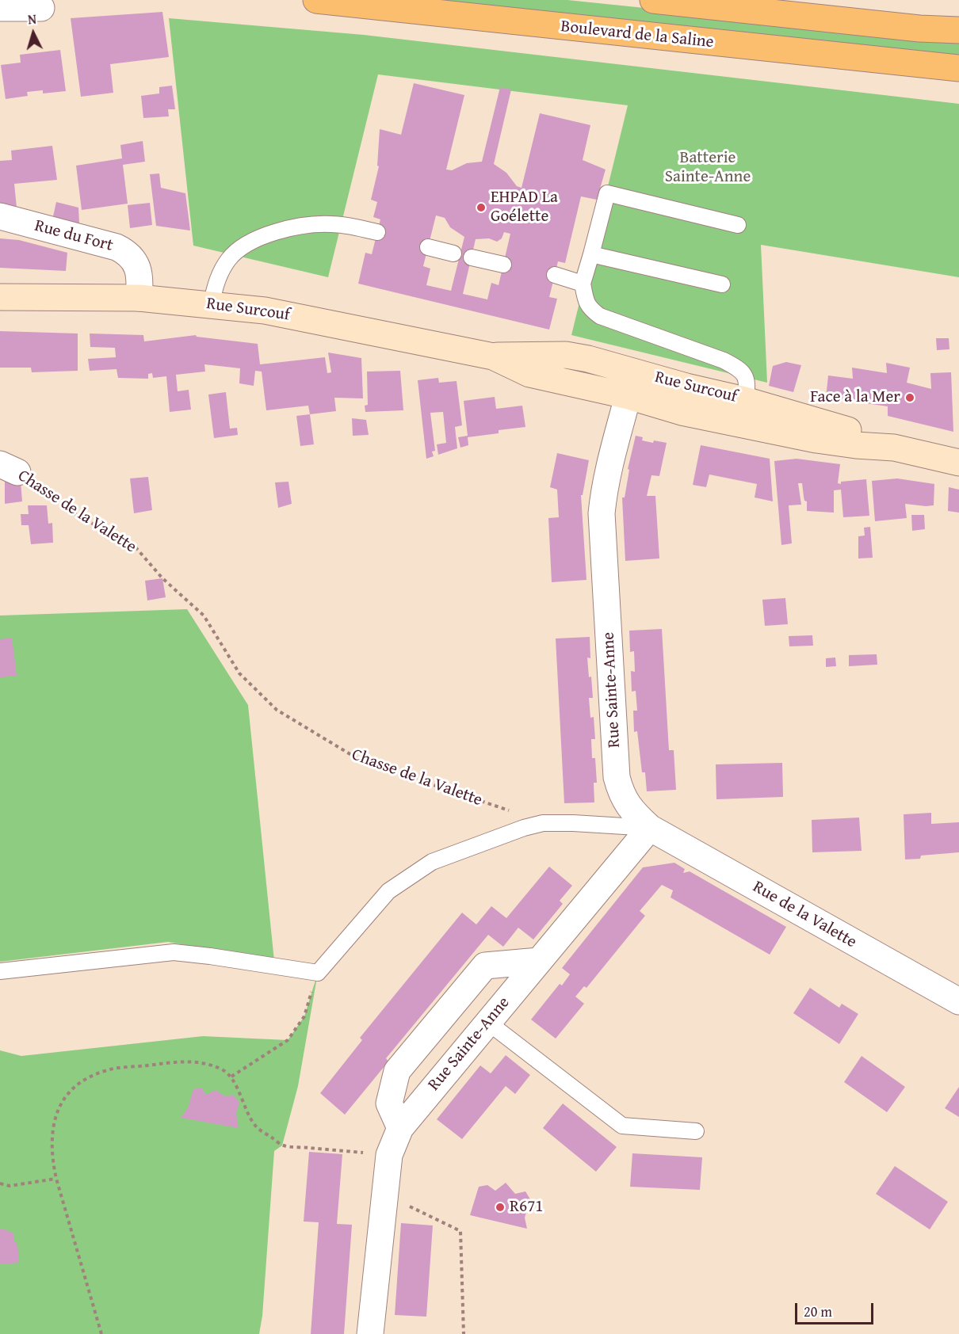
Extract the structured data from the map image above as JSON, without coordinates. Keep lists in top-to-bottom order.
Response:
{
  "streets": {
    "main road": ["Boulevard de la Saline", "Rue Surcouf"],
    "street": ["Rue du Fort", "Rue Sainte-Anne", "Rue de la Valette"],
    "path": ["Chasse de la Valette"]
  },
  "crossings": [
    ["Rue du Fort", "Rue Surcouf"],
    ["Rue Surcouf", "Rue Sainte-Anne"],
    ["Rue Sainte-Anne", "Rue de la Valette"]
  ],
  "parks": ["Batterie Sainte-Anne"],
  "places": ["EHPAD La Goélette", "Face à la Mer", "R671"],
  "scale_bar": "20 m",
  "north": "top"
}
